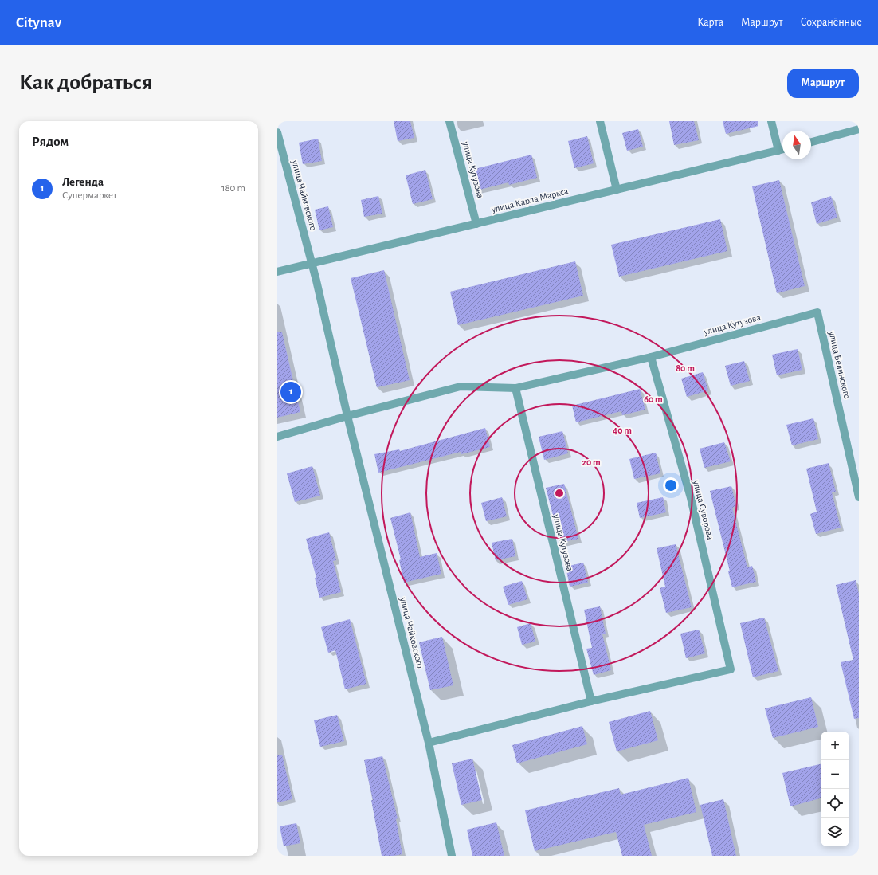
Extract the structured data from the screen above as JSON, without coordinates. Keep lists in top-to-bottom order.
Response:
{
  "streets": {
    "street": [
      "улица Кутузова",
      "улица Чайковского",
      "улица Карла Маркса",
      "улица Белинского",
      "улица Суворова"
    ]
  },
  "crossings": [
    ["улица Кутузова", "улица Чайковского"],
    ["улица Кутузова", "улица Карла Маркса"],
    ["улица Кутузова", "улица Белинского"],
    ["улица Кутузова", "улица Суворова"],
    ["улица Чайковского", "улица Карла Маркса"]
  ],
  "north": "top",
  "page": {
    "header": "Citynav",
    "nav": ["Карта", "Маршрут", "Сохранённые"],
    "buttons": "Маршрут",
    "title": "Как добраться",
    "heading": "Рядом",
    "list": [
      {
        "mark": "1",
        "name": "Легенда",
        "note": "Супермаркет",
        "value": "180 m"
      }
    ],
    "pins": "1",
    "map_buttons": ["+", "−"]
  },
  "rings": [
    "80 m",
    "60 m",
    "40 m",
    "20 m"
  ]
}
